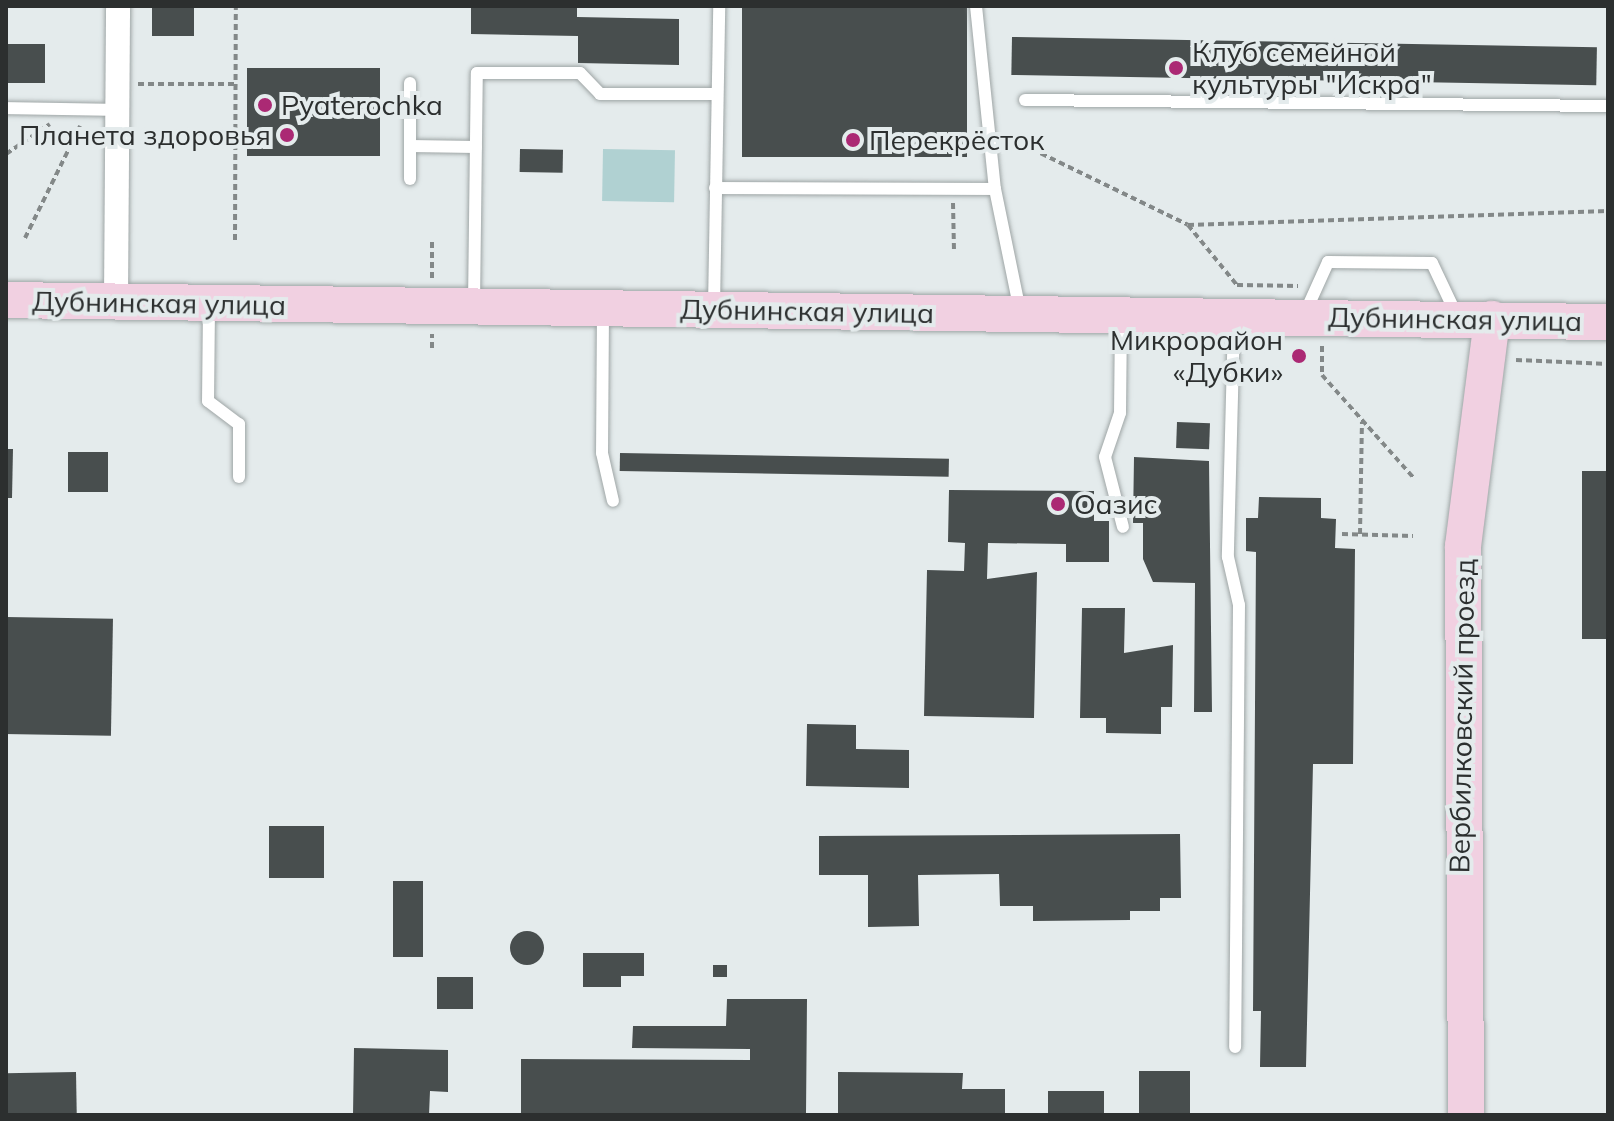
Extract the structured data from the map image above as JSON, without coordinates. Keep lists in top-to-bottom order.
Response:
{
  "streets": {
    "street": ["Дубнинская улица", "Вербилковский проезд"]
  },
  "crossings": [
    ["Дубнинская улица", "Вербилковский проезд"]
  ],
  "places": [
    "Клуб семейной культуры \"Искра\"",
    "Pyaterochka",
    "Планета здоровья",
    "Перекрёсток",
    "Микрорайон «Дубки»",
    "Оазис"
  ]
}
